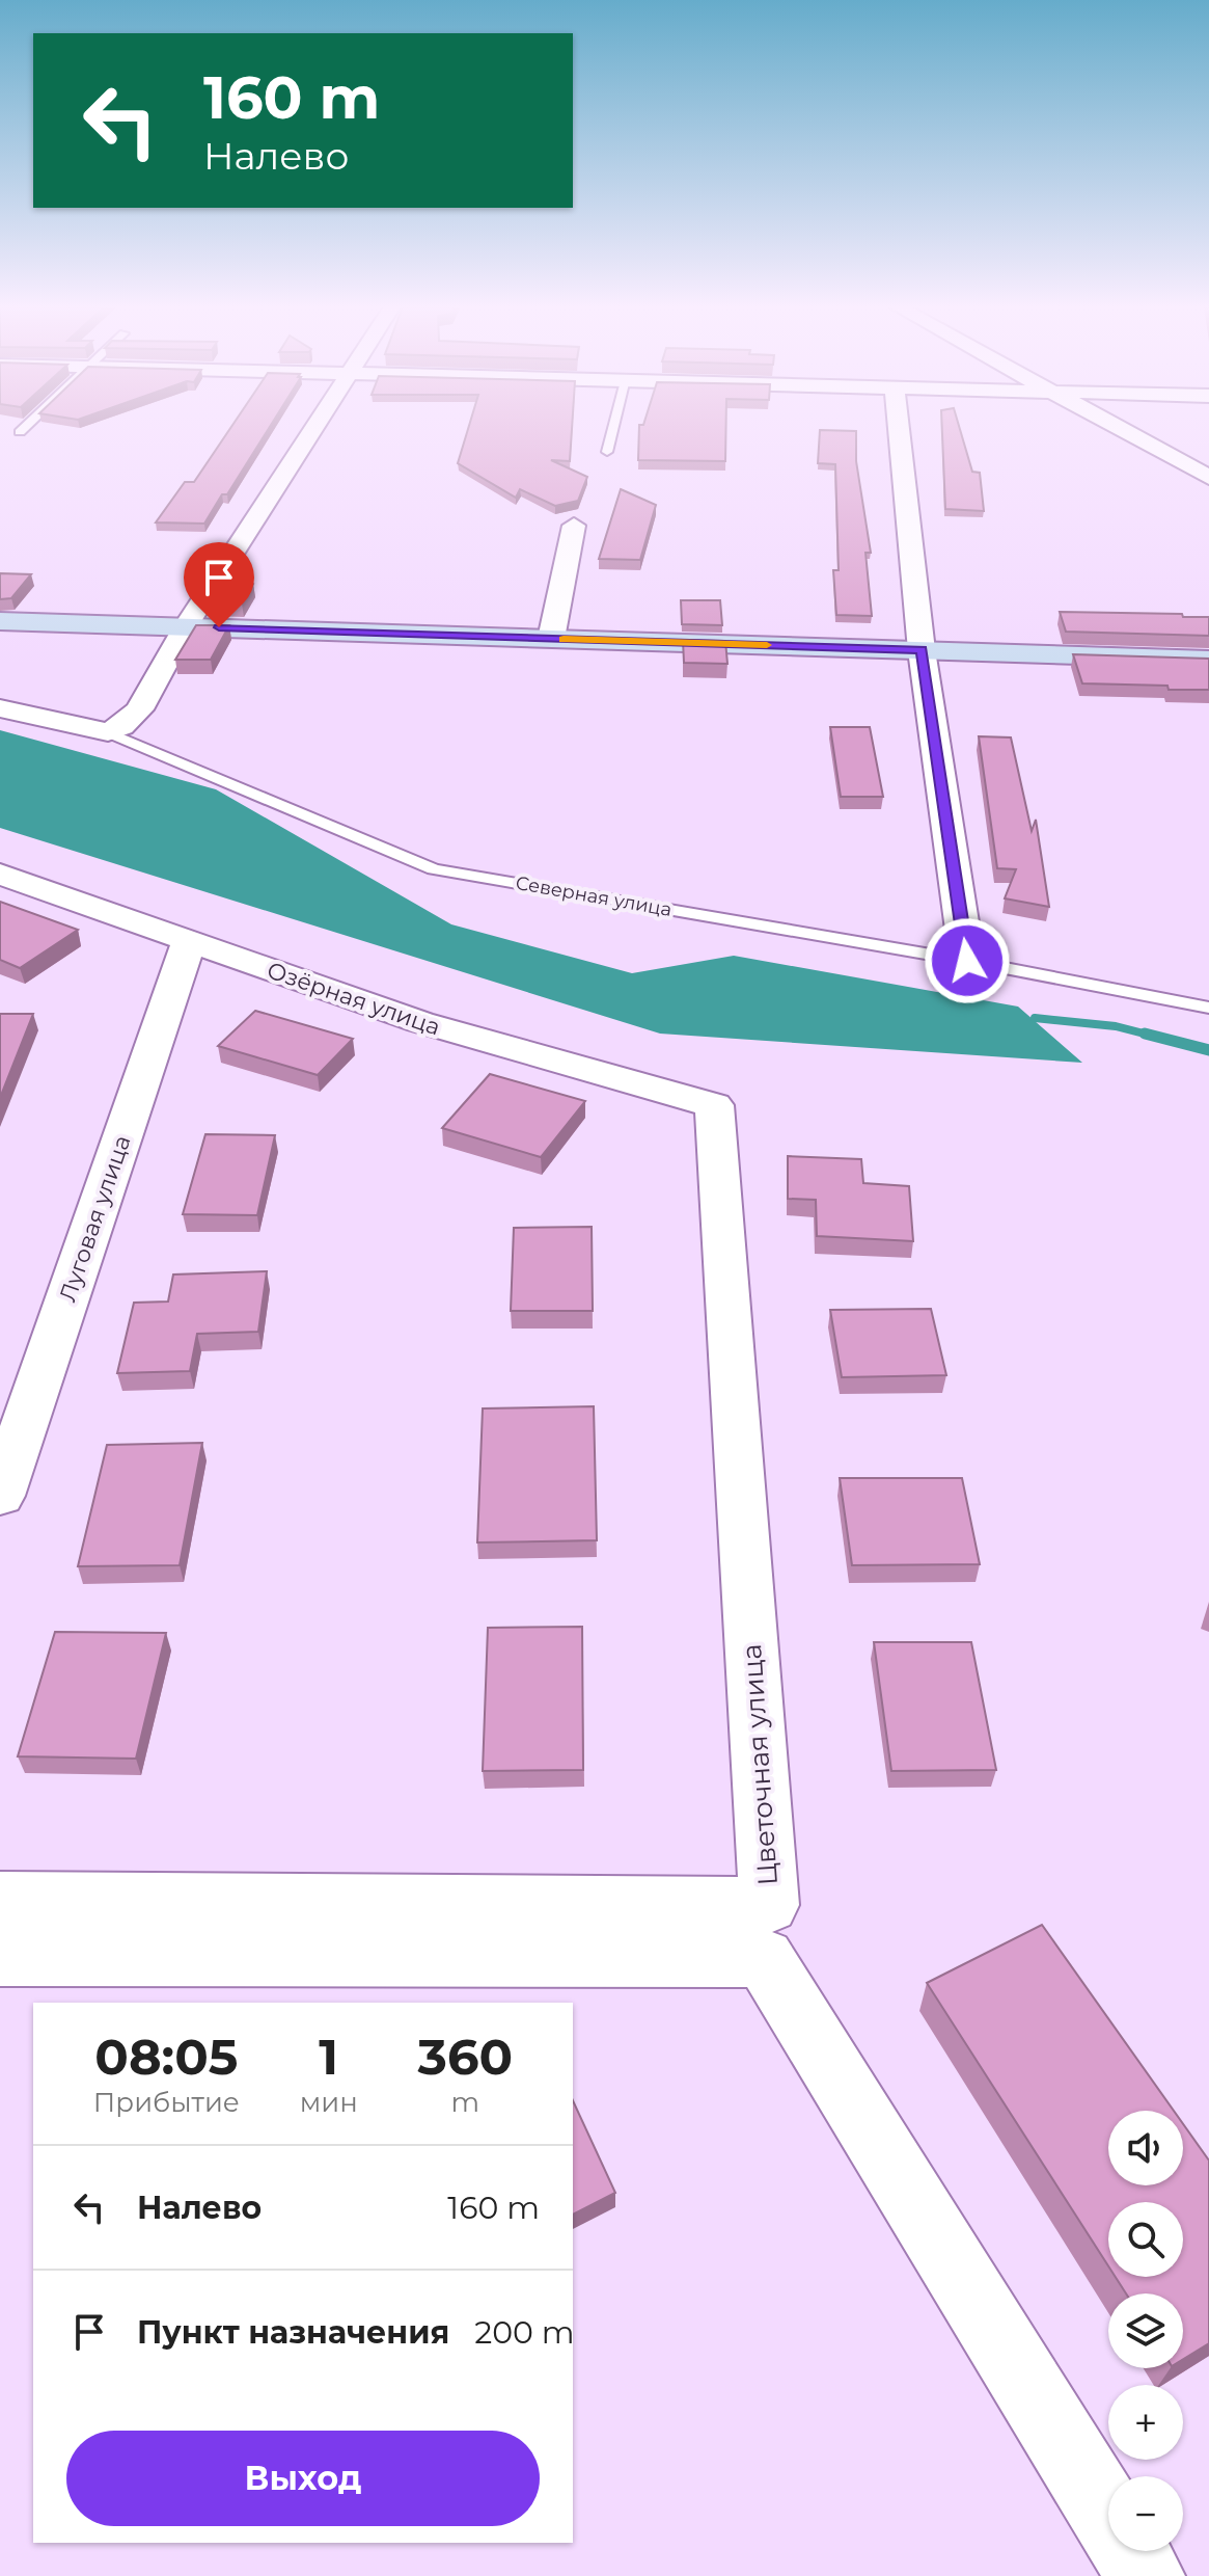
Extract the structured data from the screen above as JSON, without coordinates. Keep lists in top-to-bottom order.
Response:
{
  "streets": {
    "street": [
      "Северная улица",
      "Озёрная улица",
      "Луговая улица",
      "Цветочная улица"
    ]
  },
  "crossings": [
    ["Озёрная улица", "Луговая улица"],
    ["Озёрная улица", "Цветочная улица"]
  ],
  "page": {
    "turn": ["160 m", "Налево"],
    "eta": [
      "08:05",
      "Прибытие",
      "1",
      "мин",
      "360",
      "m"
    ],
    "map_buttons": ["+", "−"],
    "list": [
      {
        "name": "Налево",
        "value": "160 m"
      },
      {
        "name": "Пункт назначения",
        "value": "200 m"
      }
    ],
    "buttons": "Выход"
  }
}
